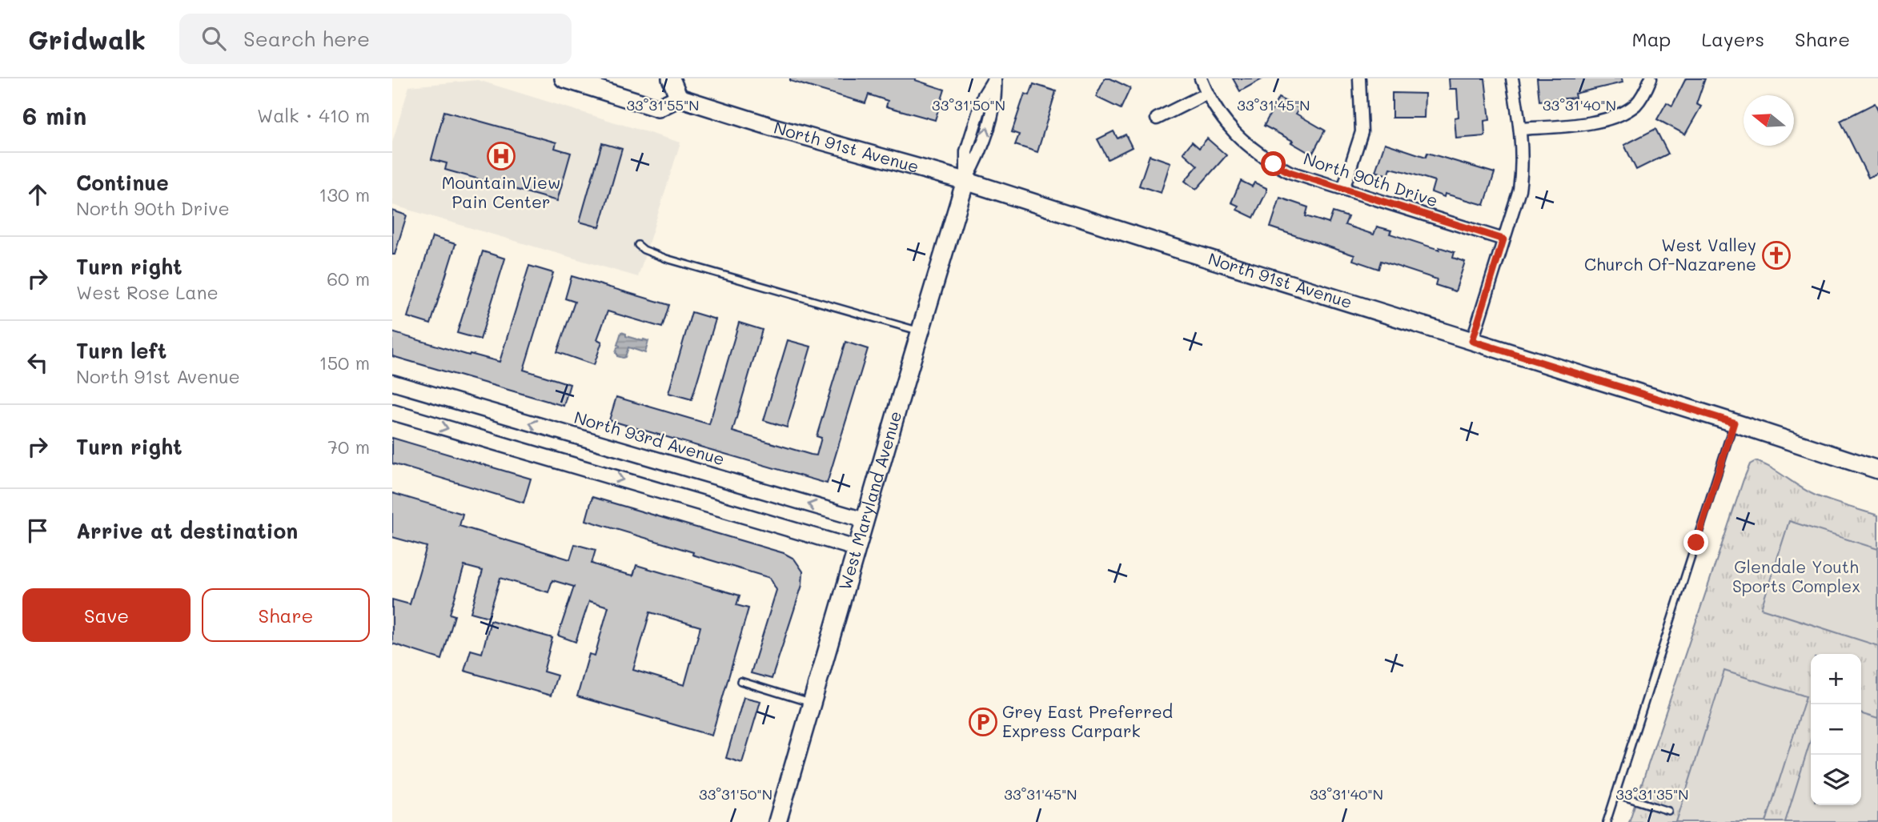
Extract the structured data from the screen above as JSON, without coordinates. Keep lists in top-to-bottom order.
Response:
{
  "streets": {
    "main road": ["North 91st Avenue", "West Maryland Avenue"],
    "street": ["North 90th Drive", "North 93rd Avenue"]
  },
  "crossings": [
    ["North 91st Avenue", "West Maryland Avenue"],
    ["North 93rd Avenue", "West Maryland Avenue"]
  ],
  "parks": ["Glendale Youth Sports Complex"],
  "places": {
    "hospital": ["Mountain View Pain Center"],
    "church": ["West Valley Church Of-Nazarene"],
    "parking": ["Grey East Preferred Express Carpark"]
  },
  "north": "left",
  "page": {
    "header": "Gridwalk",
    "search": "Search here",
    "nav": ["Map", "Layers", "Share"],
    "heading": ["6 min", "Walk · 410 m"],
    "list": [
      ["Continue", "North 90th Drive", "130 m"],
      ["Turn right", "West Rose Lane", "60 m"],
      ["Turn left", "North 91st Avenue", "150 m"],
      ["Turn right", "70 m"],
      "Arrive at destination"
    ],
    "buttons": ["Save", "Share"],
    "map_buttons": ["+", "−"]
  },
  "coordinates": [
    "33°31'55\"N",
    "33°31'50\"N",
    "33°31'45\"N",
    "33°31'40\"N",
    "33°31'35\"N"
  ]
}
